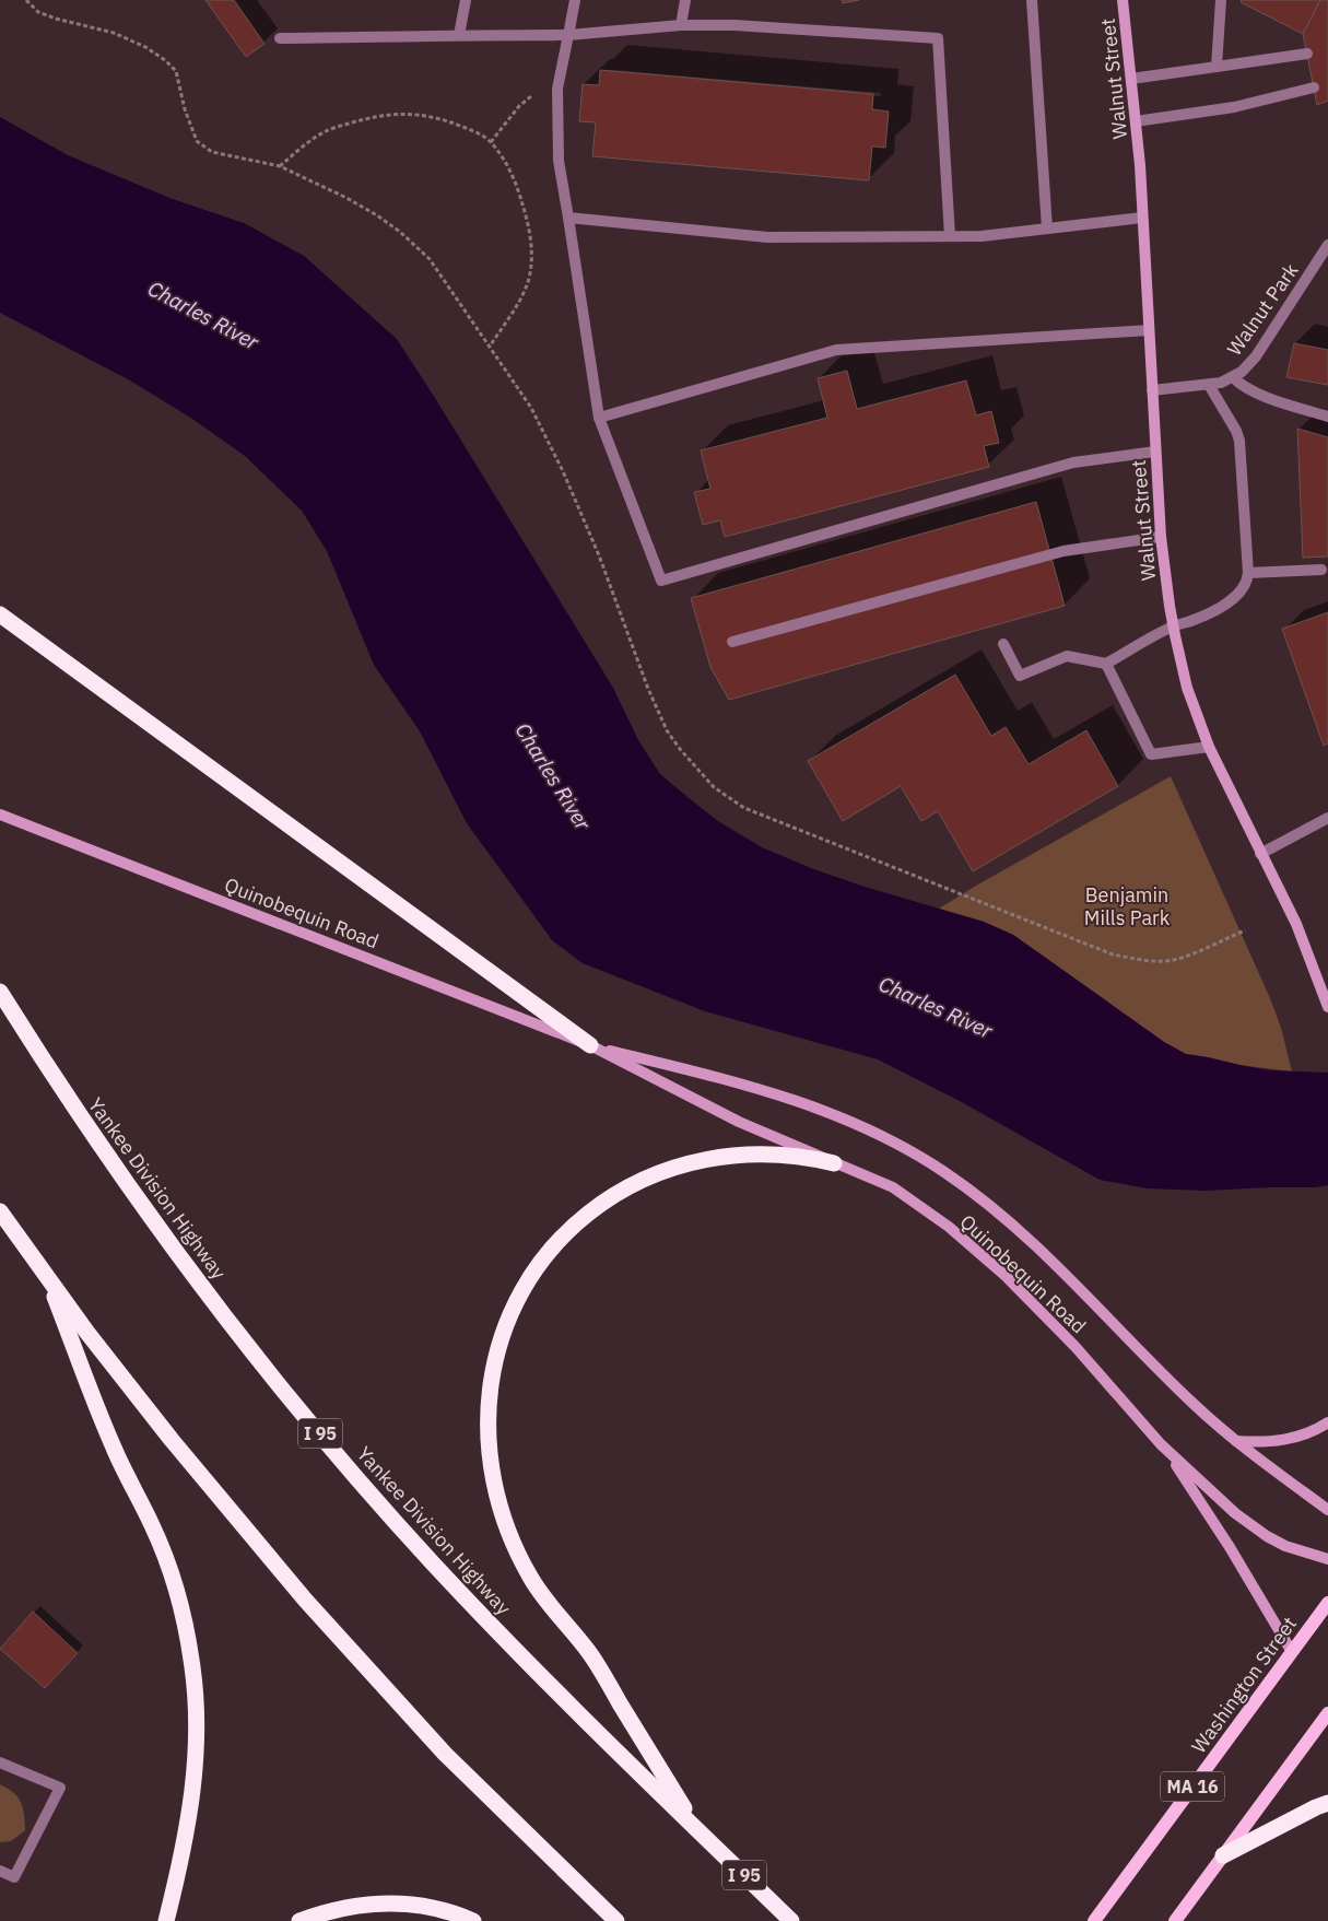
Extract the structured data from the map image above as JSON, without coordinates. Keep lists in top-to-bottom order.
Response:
{
  "streets": {
    "highway": ["Yankee Division Highway", "I 95"],
    "main road": [
      "Walnut Street",
      "Quinobequin Road",
      "Washington Street",
      "MA 16"
    ],
    "street": ["Walnut Park"]
  },
  "crossings": [
    ["Walnut Street", "Walnut Park"]
  ],
  "water": ["Charles River"],
  "parks": ["Benjamin Mills Park"]
}
